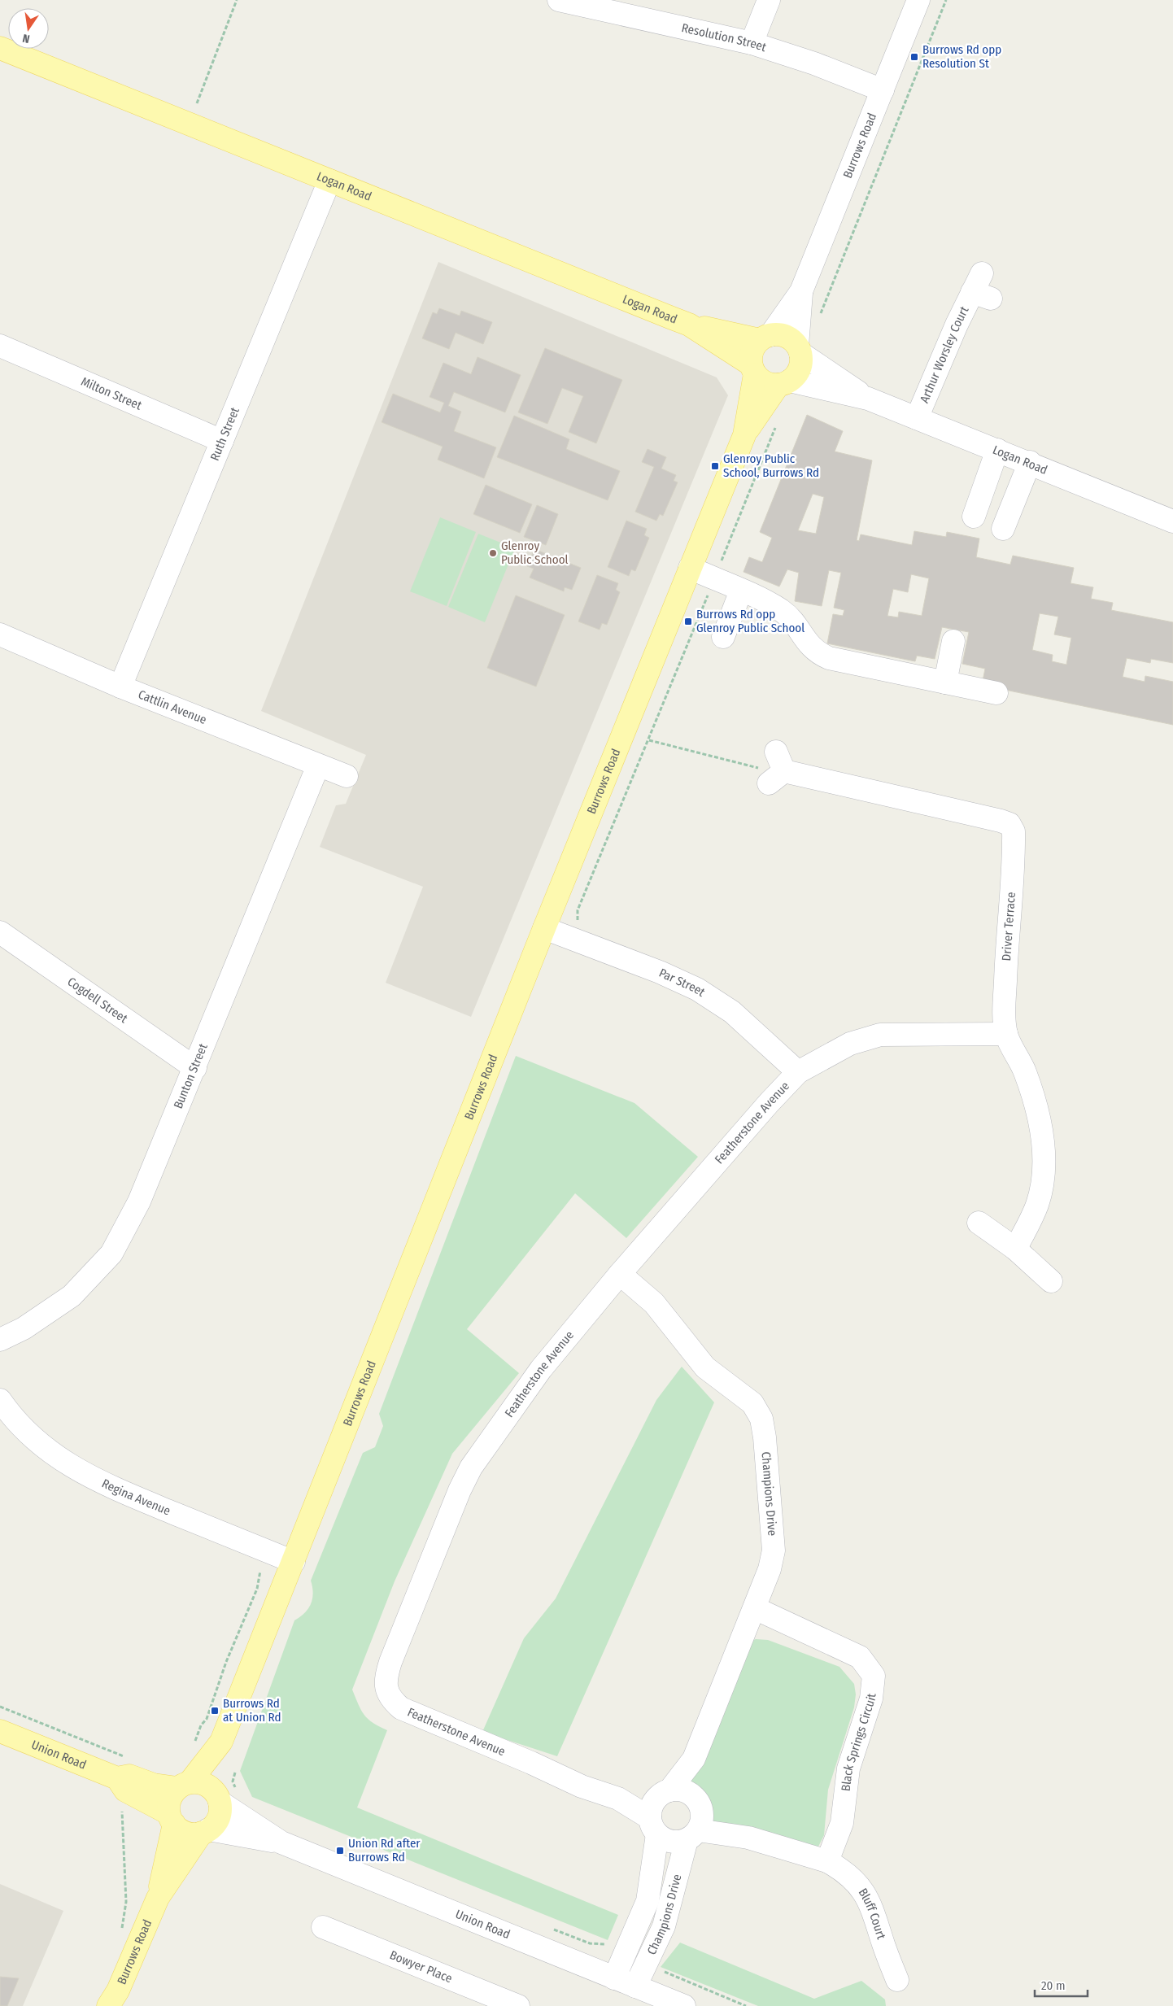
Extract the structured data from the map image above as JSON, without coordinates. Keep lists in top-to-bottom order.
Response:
{
  "streets": {
    "main road": ["Burrows Road", "Logan Road", "Union Road"],
    "street": [
      "Resolution Street",
      "Arthur Worsley Court",
      "Milton Street",
      "Ruth Street",
      "Cattlin Avenue",
      "Driver Terrace",
      "Par Street",
      "Cogdell Street",
      "Bunton Street",
      "Featherstone Avenue",
      "Champions Drive",
      "Regina Avenue",
      "Black Springs Circuit",
      "Bluff Court",
      "Bowyer Place"
    ]
  },
  "crossings": [
    ["Resolution Street", "Burrows Road"],
    ["Burrows Road", "Logan Road"],
    ["Burrows Road", "Par Street"],
    ["Burrows Road", "Regina Avenue"],
    ["Burrows Road", "Union Road"],
    ["Logan Road", "Arthur Worsley Court"],
    ["Logan Road", "Ruth Street"],
    ["Milton Street", "Ruth Street"],
    ["Ruth Street", "Cattlin Avenue"],
    ["Cattlin Avenue", "Bunton Street"],
    ["Driver Terrace", "Featherstone Avenue"],
    ["Par Street", "Featherstone Avenue"],
    ["Cogdell Street", "Bunton Street"],
    ["Featherstone Avenue", "Champions Drive"],
    ["Champions Drive", "Black Springs Circuit"],
    ["Champions Drive", "Union Road"],
    ["Black Springs Circuit", "Bluff Court"]
  ],
  "places": {
    "transit": [
      "Burrows Rd opp Resolution St",
      "Glenroy Public School, Burrows Rd",
      "Burrows Rd opp Glenroy Public School",
      "Burrows Rd at Union Rd",
      "Union Rd after Burrows Rd"
    ],
    "other": ["Glenroy Public School"]
  },
  "scale_bar": "20 m",
  "north": "bottom"
}
